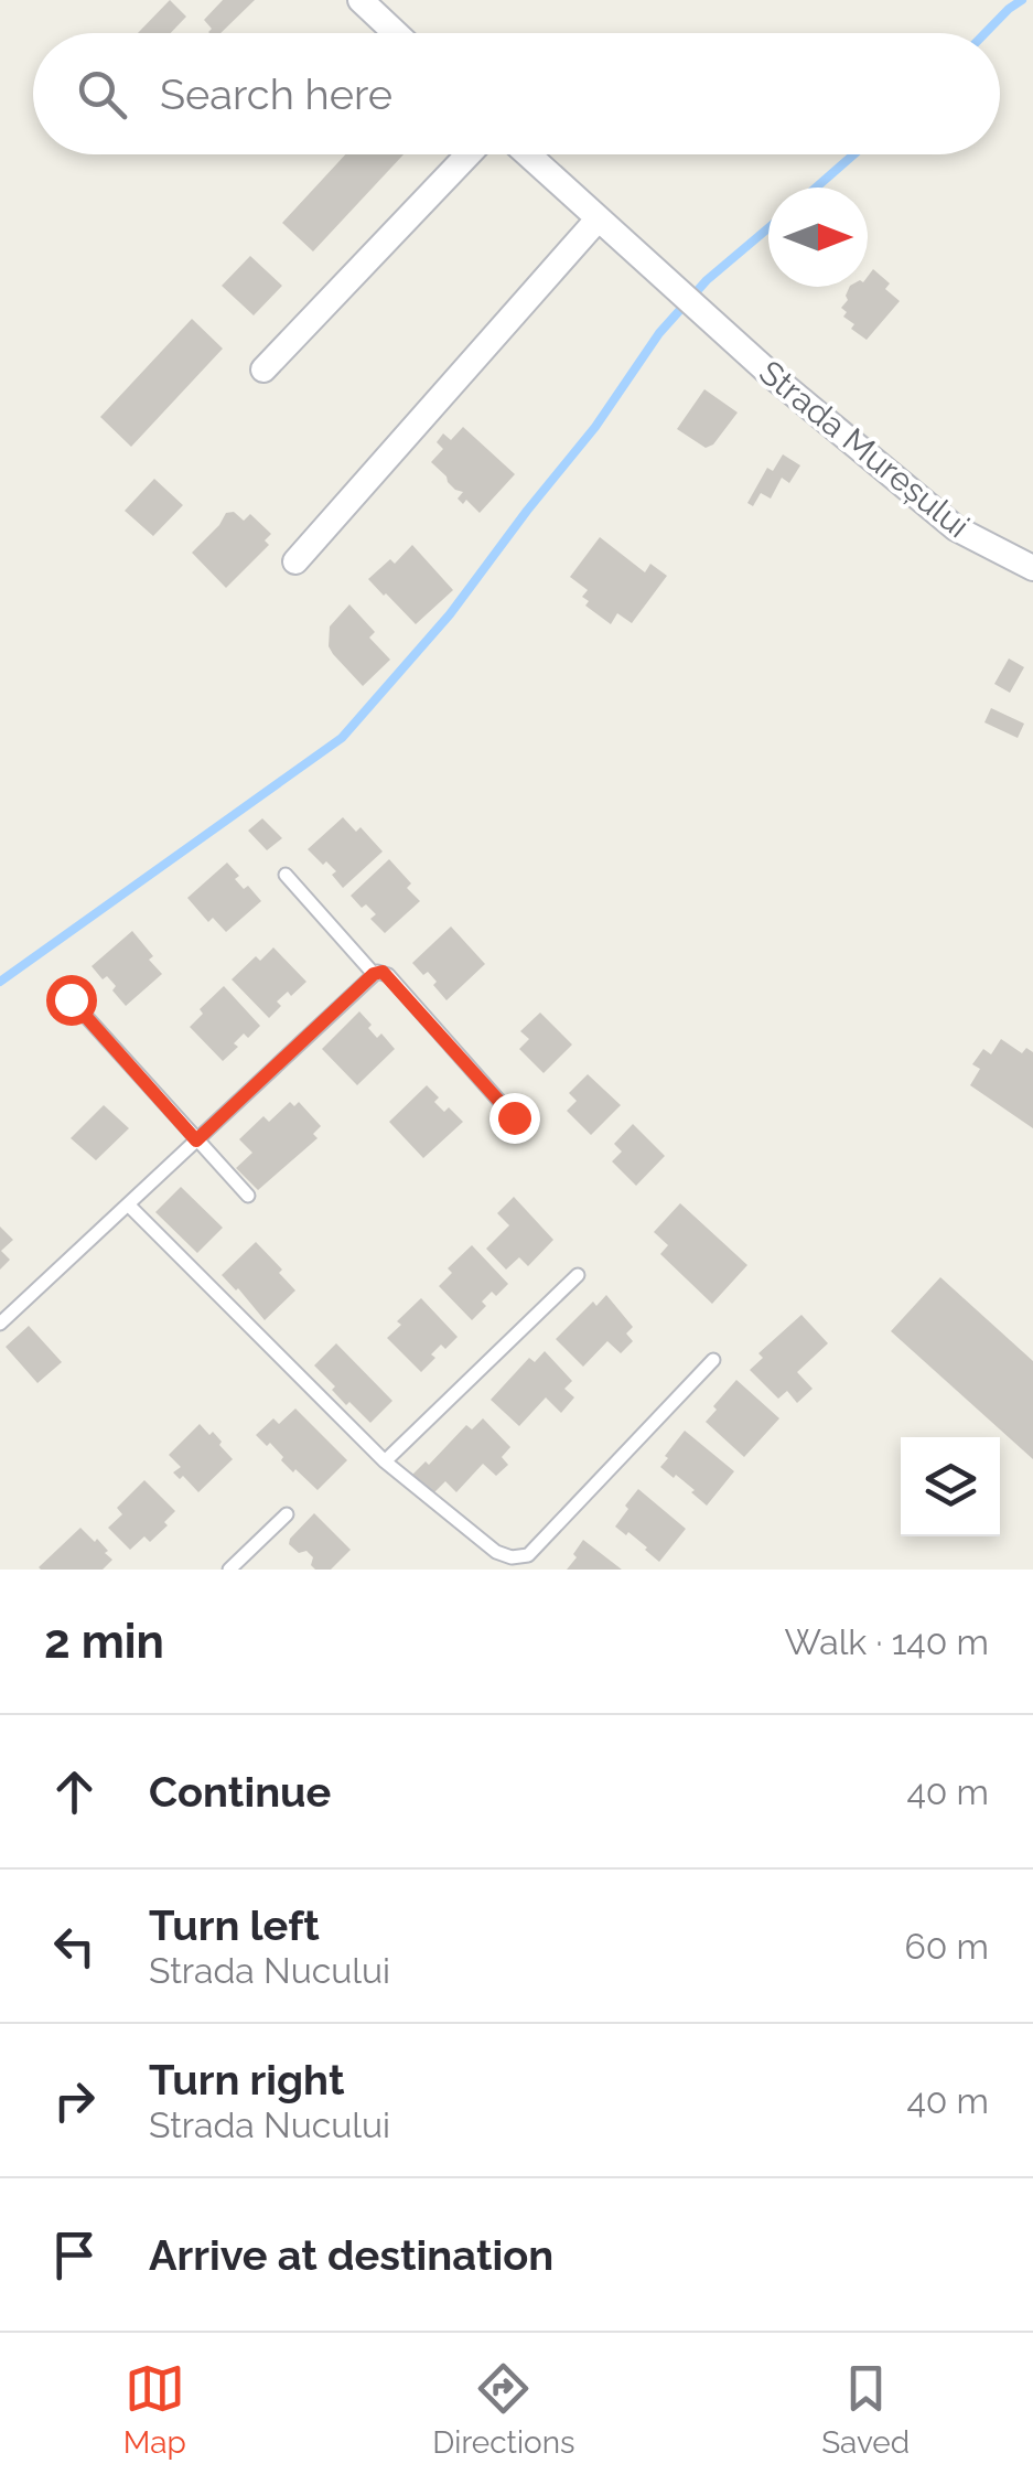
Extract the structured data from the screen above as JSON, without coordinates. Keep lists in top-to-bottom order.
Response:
{
  "streets": {
    "street": ["Strada Mureșului"]
  },
  "north": "right",
  "page": {
    "search": "Search here",
    "heading": ["2 min", "Walk · 140 m"],
    "list": [
      ["Continue", "40 m"],
      ["Turn left", "Strada Nucului", "60 m"],
      ["Turn right", "Strada Nucului", "40 m"],
      "Arrive at destination"
    ],
    "nav": ["Map", "Directions", "Saved"]
  }
}
